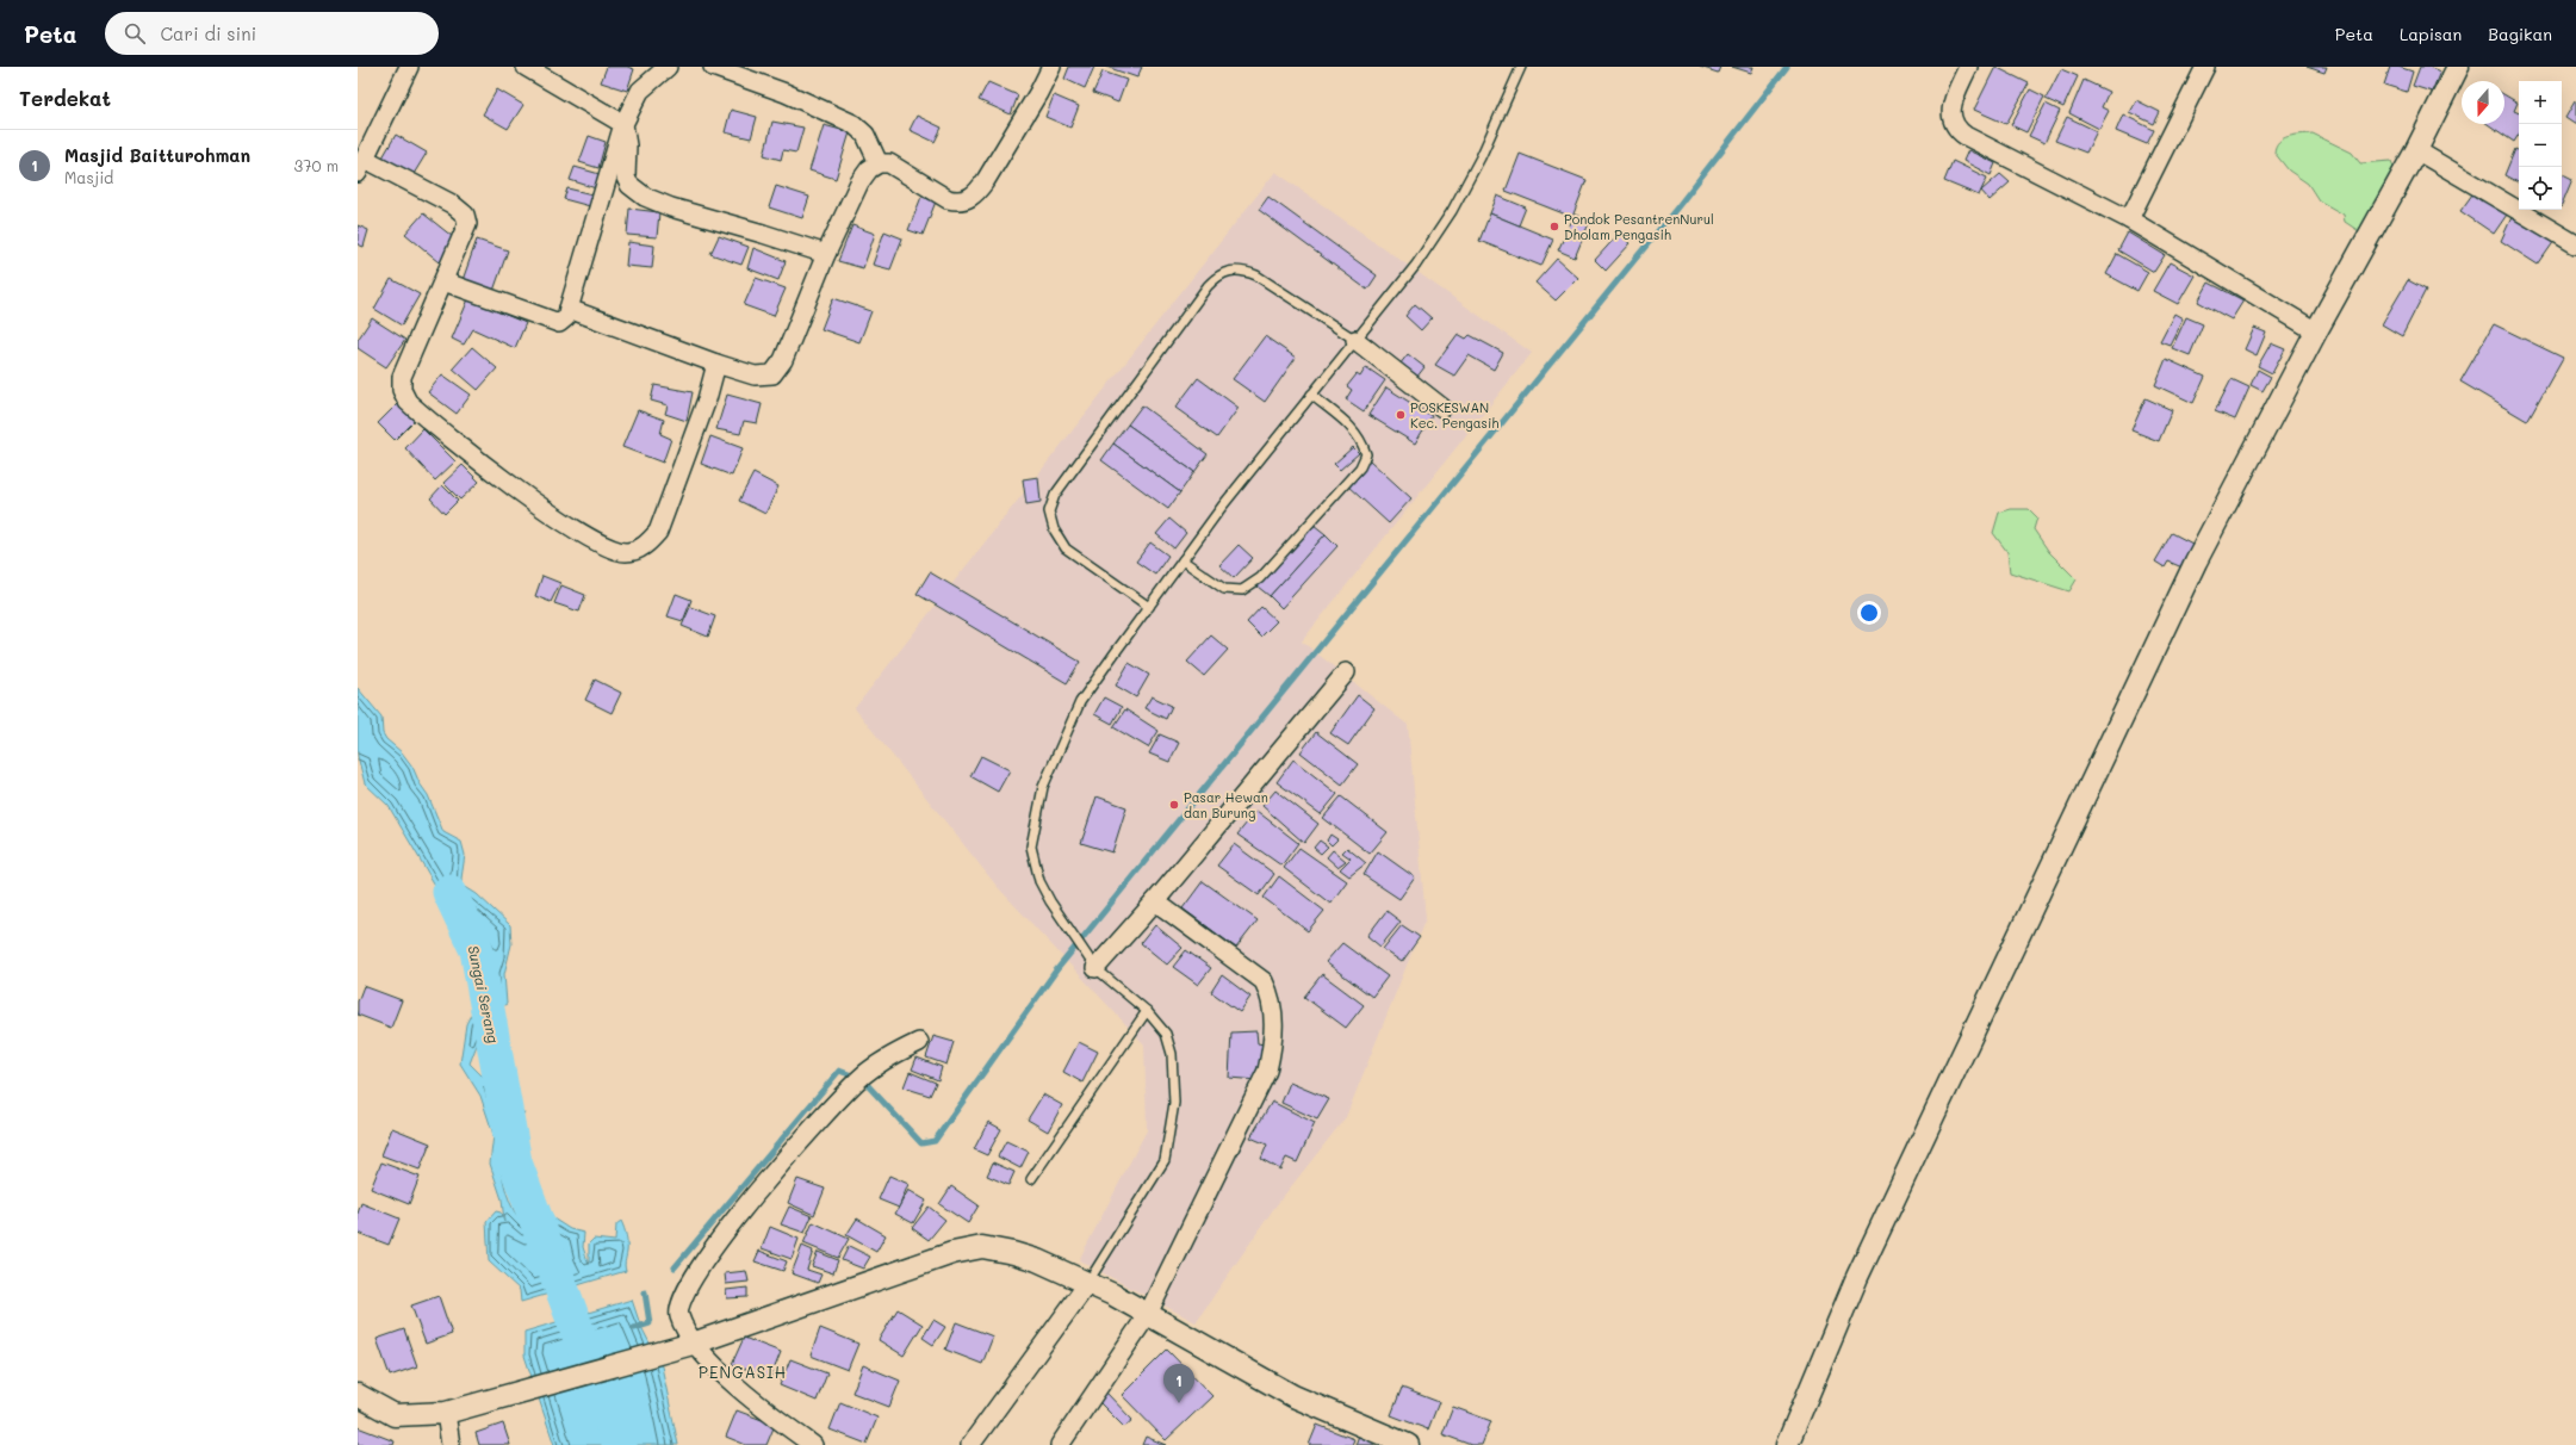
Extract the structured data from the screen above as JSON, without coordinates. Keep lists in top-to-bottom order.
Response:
{
  "districts": ["PENGASIH"],
  "water": ["Sungai Serang"],
  "places": ["Pondok PesantrenNurul Dholam Pengasih", "POSKESWAN Kec. Pengasih", "Pasar Hewan dan Burung"],
  "north": "bottom",
  "page": {
    "header": "Peta",
    "search": "Cari di sini",
    "nav": ["Peta", "Lapisan", "Bagikan"],
    "heading": "Terdekat",
    "map_buttons": ["+", "−"],
    "list": [
      {
        "mark": "1",
        "name": "Masjid Baitturohman",
        "note": "Masjid",
        "value": "370 m"
      }
    ],
    "pins": "1"
  }
}
